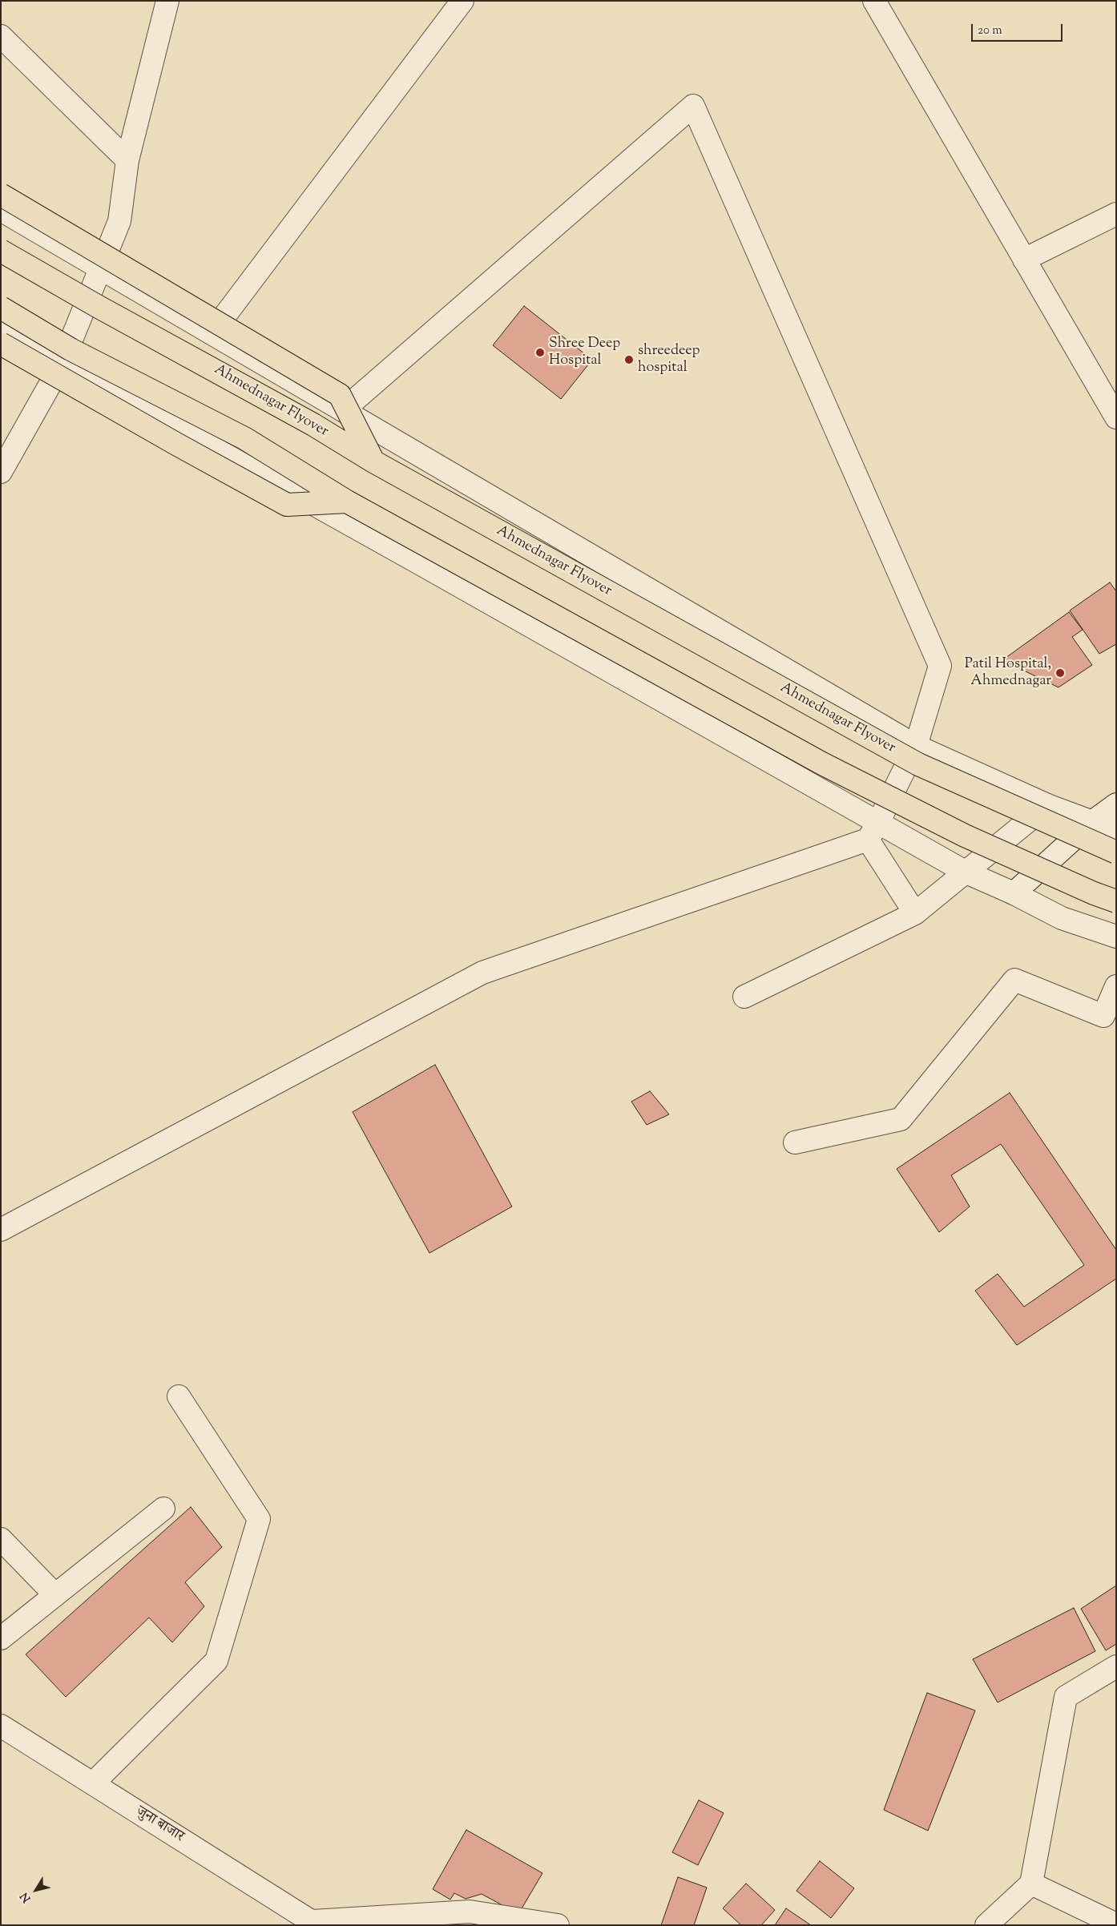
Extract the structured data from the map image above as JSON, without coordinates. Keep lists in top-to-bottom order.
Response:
{
  "streets": {
    "highway": ["Ahmednagar Flyover"],
    "street": ["जुना बाजार"]
  },
  "places": ["Shree Deep Hospital", "shreedeep hospital", "Patil Hospital, Ahmednagar"],
  "scale_bar": "20 m",
  "north": "bottom left"
}
